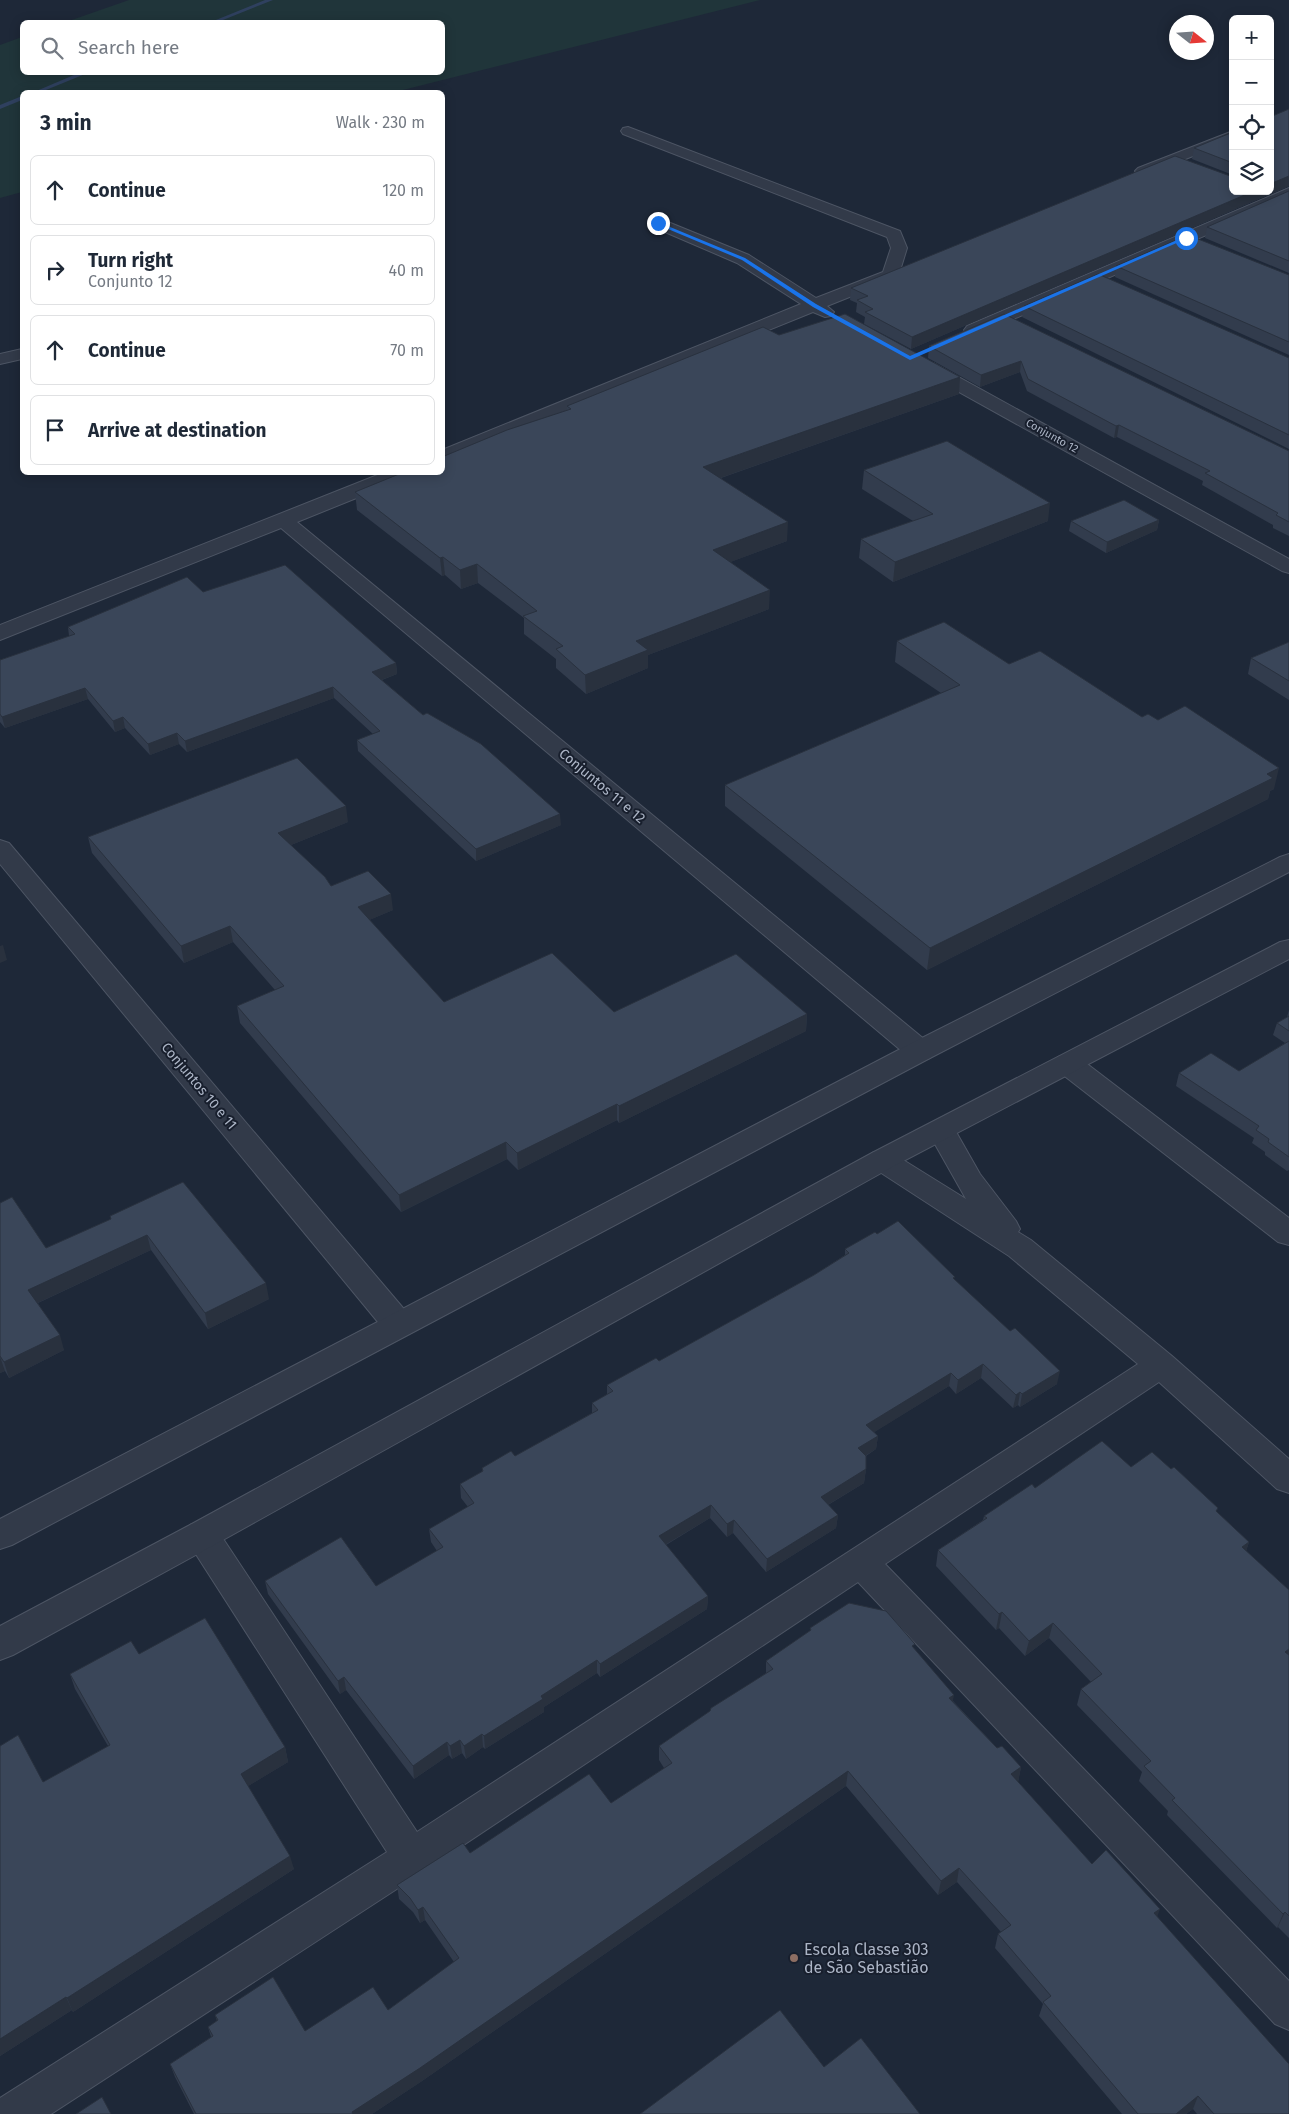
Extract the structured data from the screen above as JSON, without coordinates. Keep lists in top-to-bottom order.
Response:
{
  "streets": {
    "street": ["Conjunto 12", "Conjuntos 11 e 12", "Conjuntos 10 e 11"]
  },
  "places": ["Escola Classe 303 de São Sebastião"],
  "north": "right",
  "page": {
    "map_buttons": ["+", "−"],
    "search": "Search here",
    "heading": ["3 min", "Walk · 230 m"],
    "list": [
      ["Continue", "120 m"],
      ["Turn right", "Conjunto 12", "40 m"],
      ["Continue", "70 m"],
      "Arrive at destination"
    ]
  }
}
